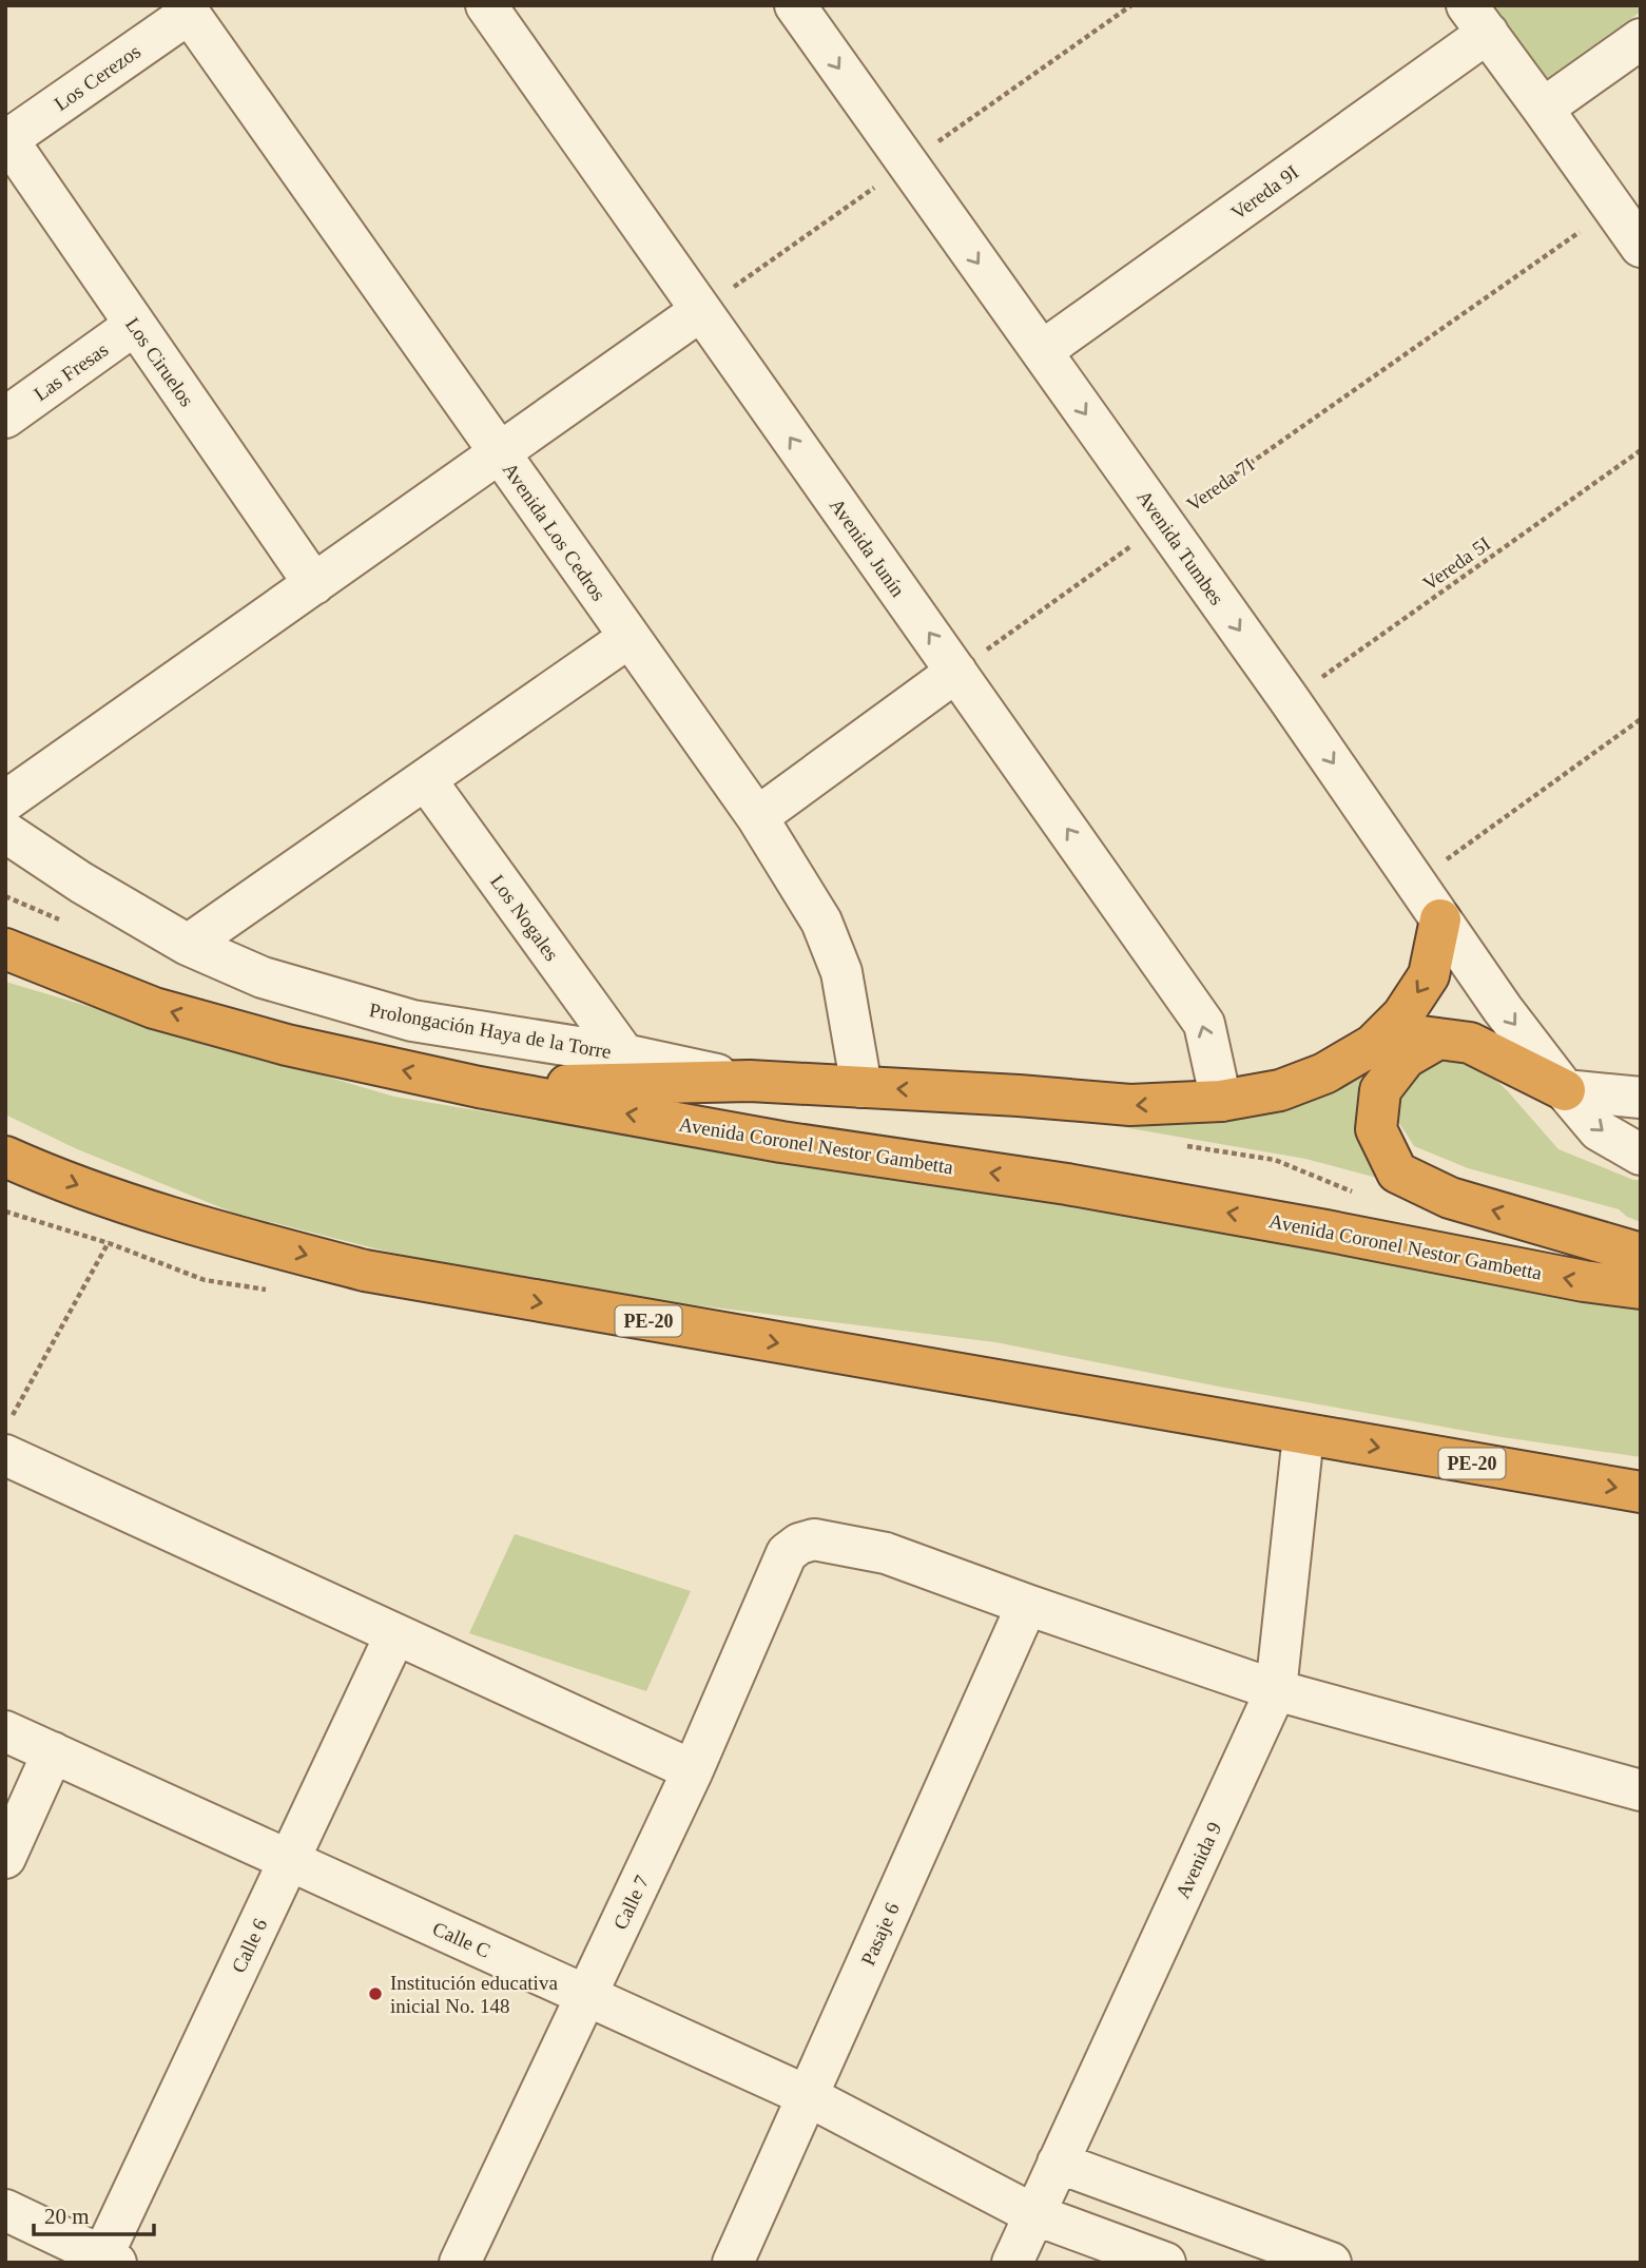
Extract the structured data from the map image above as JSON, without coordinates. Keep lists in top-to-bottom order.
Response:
{
  "streets": {
    "highway": ["Avenida Coronel Nestor Gambetta", "PE-20"],
    "street": [
      "Los Cerezos",
      "Vereda 9I",
      "Los Ciruelos",
      "Las Fresas",
      "Avenida Los Cedros",
      "Avenida Junín",
      "Avenida Tumbes",
      "Los Nogales",
      "Prolongación Haya de la Torre",
      "Avenida 9",
      "Calle 7",
      "Pasaje 6",
      "Calle C",
      "Calle 6"
    ],
    "path": ["Vereda 7I", "Vereda 5I"]
  },
  "crossings": [
    ["Los Cerezos", "Los Ciruelos"],
    ["Los Cerezos", "Avenida Los Cedros"],
    ["Vereda 9I", "Avenida Tumbes"],
    ["Los Ciruelos", "Las Fresas"],
    ["Vereda 7I", "Avenida Junín"],
    ["Vereda 7I", "Avenida Tumbes"],
    ["Avenida Tumbes", "Vereda 5I"],
    ["Los Nogales", "Prolongación Haya de la Torre"],
    ["PE-20", "Avenida 9"],
    ["Avenida 9", "Calle C"],
    ["Calle 7", "Pasaje 6"],
    ["Calle 7", "Calle C"],
    ["Pasaje 6", "Calle C"],
    ["Calle C", "Calle 6"]
  ],
  "one_way": ["Avenida Junín", "Avenida Tumbes"],
  "places": ["Institución educativa inicial No. 148"],
  "scale_bar": "20 m"
}
